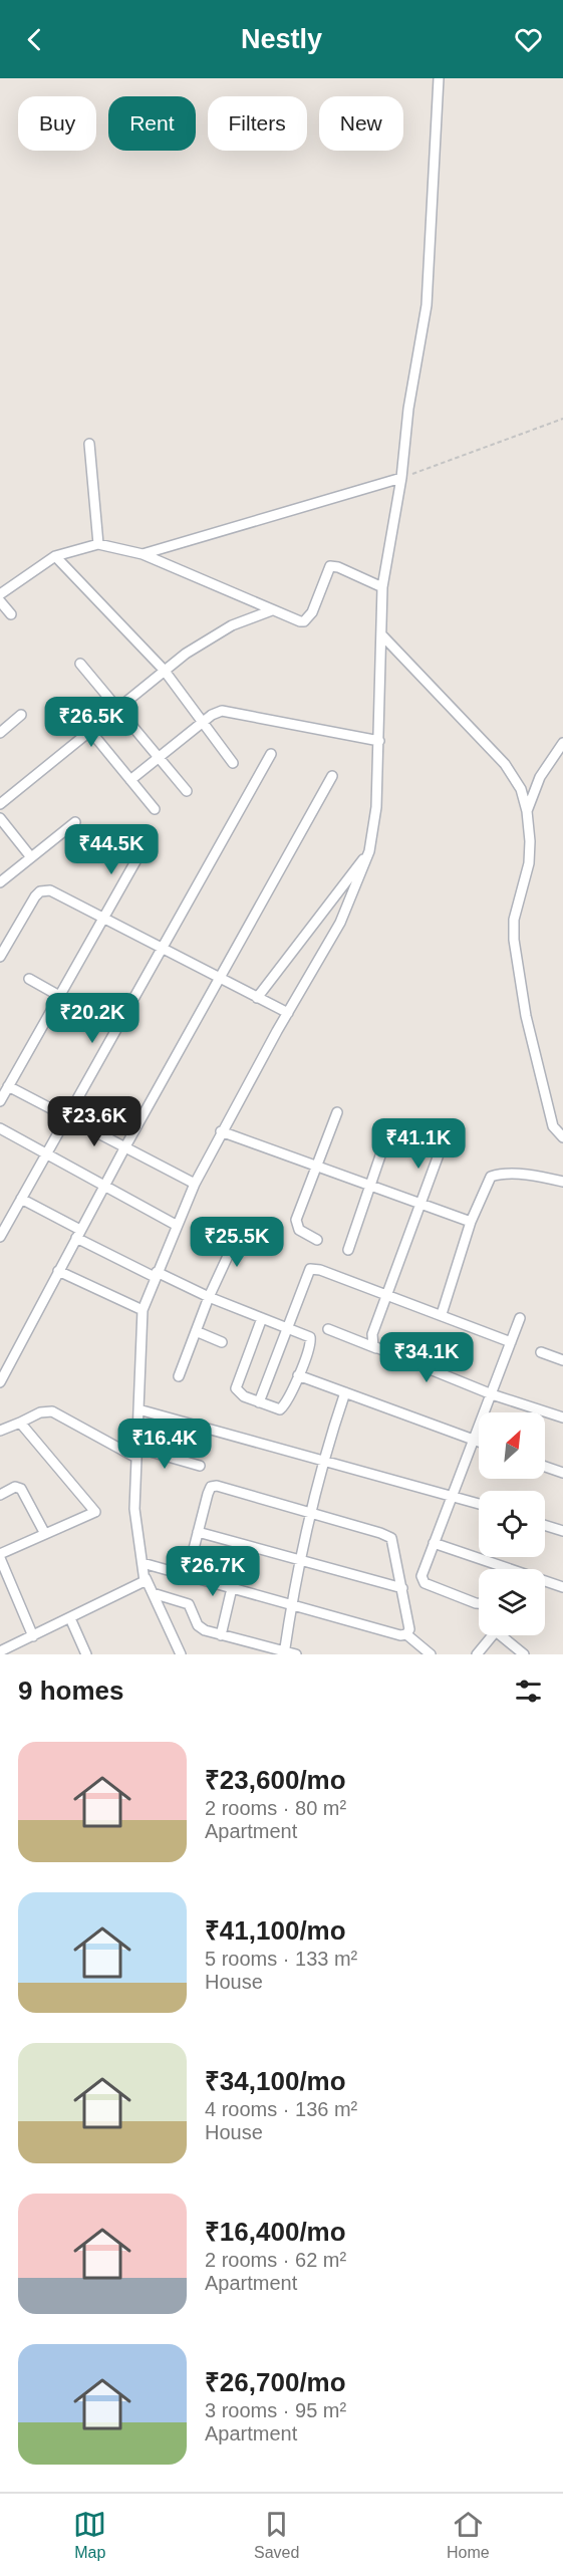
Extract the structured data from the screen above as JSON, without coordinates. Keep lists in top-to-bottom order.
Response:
{
  "north": "top right",
  "page": {
    "header": "Nestly",
    "chip": [
      "Buy",
      "Rent",
      "Filters",
      "New"
    ],
    "price": [
      "₹26.5K",
      "₹44.5K",
      "₹20.2K",
      "₹23.6K",
      "₹41.1K",
      "₹25.5K",
      "₹34.1K",
      "₹16.4K",
      "₹26.7K"
    ],
    "heading": "9 homes",
    "list": [
      {
        "name": "₹23,600/mo",
        "note": "2 rooms · 80 m² · Apartment"
      },
      {
        "name": "₹41,100/mo",
        "note": "5 rooms · 133 m² · House"
      },
      {
        "name": "₹34,100/mo",
        "note": "4 rooms · 136 m² · House"
      },
      {
        "name": "₹16,400/mo",
        "note": "2 rooms · 62 m² · Apartment"
      },
      {
        "name": "₹26,700/mo",
        "note": "3 rooms · 95 m² · Apartment"
      }
    ],
    "tabs": ["Map", "Saved", "Home"]
  }
}
